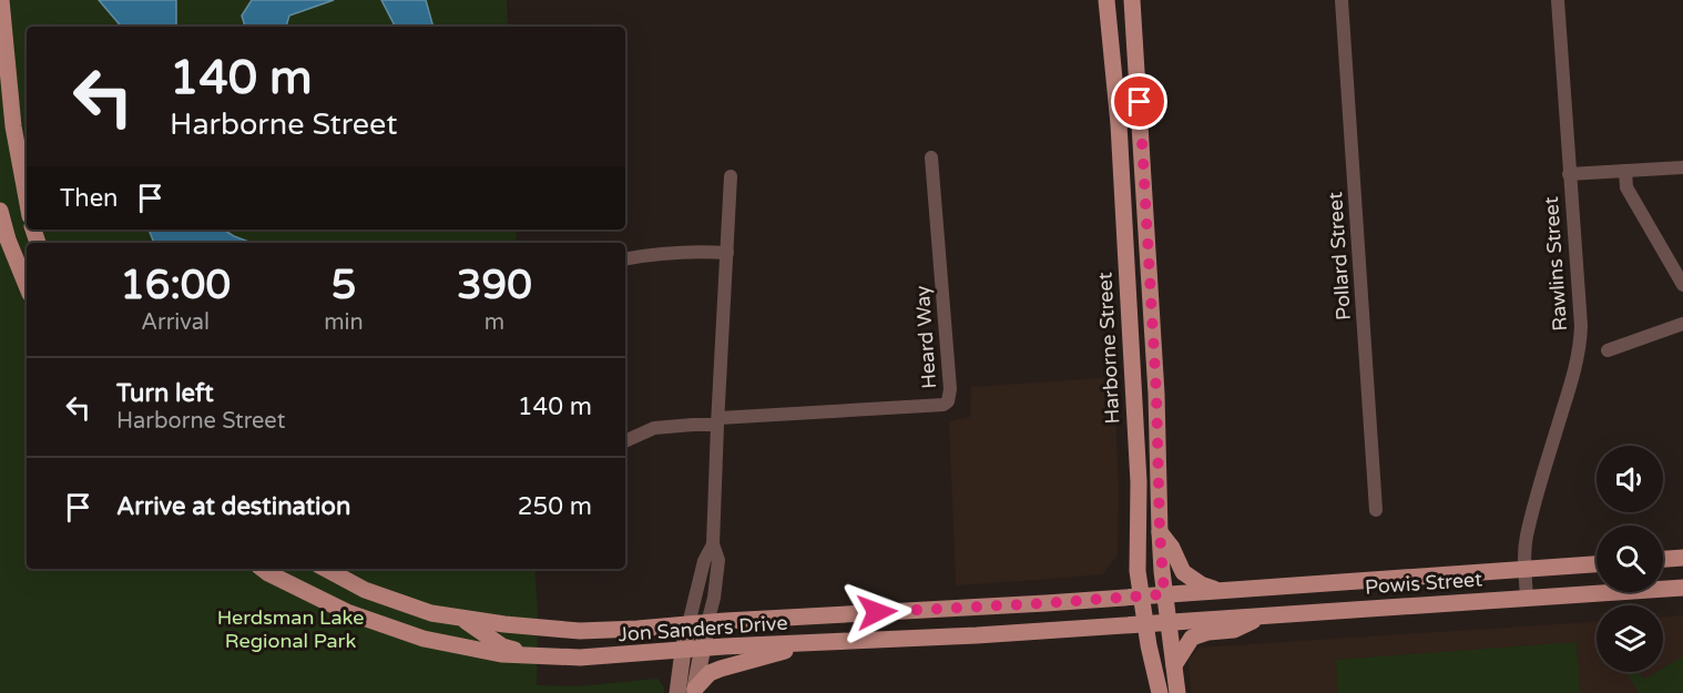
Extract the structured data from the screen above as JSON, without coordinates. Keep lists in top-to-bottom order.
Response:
{
  "streets": {
    "main road": ["Harborne Street", "Powis Street", "Jon Sanders Drive"],
    "street": ["Pollard Street", "Rawlins Street", "Heard Way"]
  },
  "crossings": [
    ["Rawlins Street", "Powis Street"],
    ["Harborne Street", "Jon Sanders Drive"],
    ["Powis Street", "Jon Sanders Drive"]
  ],
  "parks": ["Herdsman Lake Regional Park"],
  "page": {
    "turn": ["140 m", "Harborne Street"],
    "then": "Then",
    "eta": [
      "16:00",
      "Arrival",
      "5",
      "min",
      "390",
      "m"
    ],
    "list": [
      {
        "name": "Turn left",
        "note": "Harborne Street",
        "value": "140 m"
      },
      {
        "name": "Arrive at destination",
        "value": "250 m"
      }
    ]
  }
}
